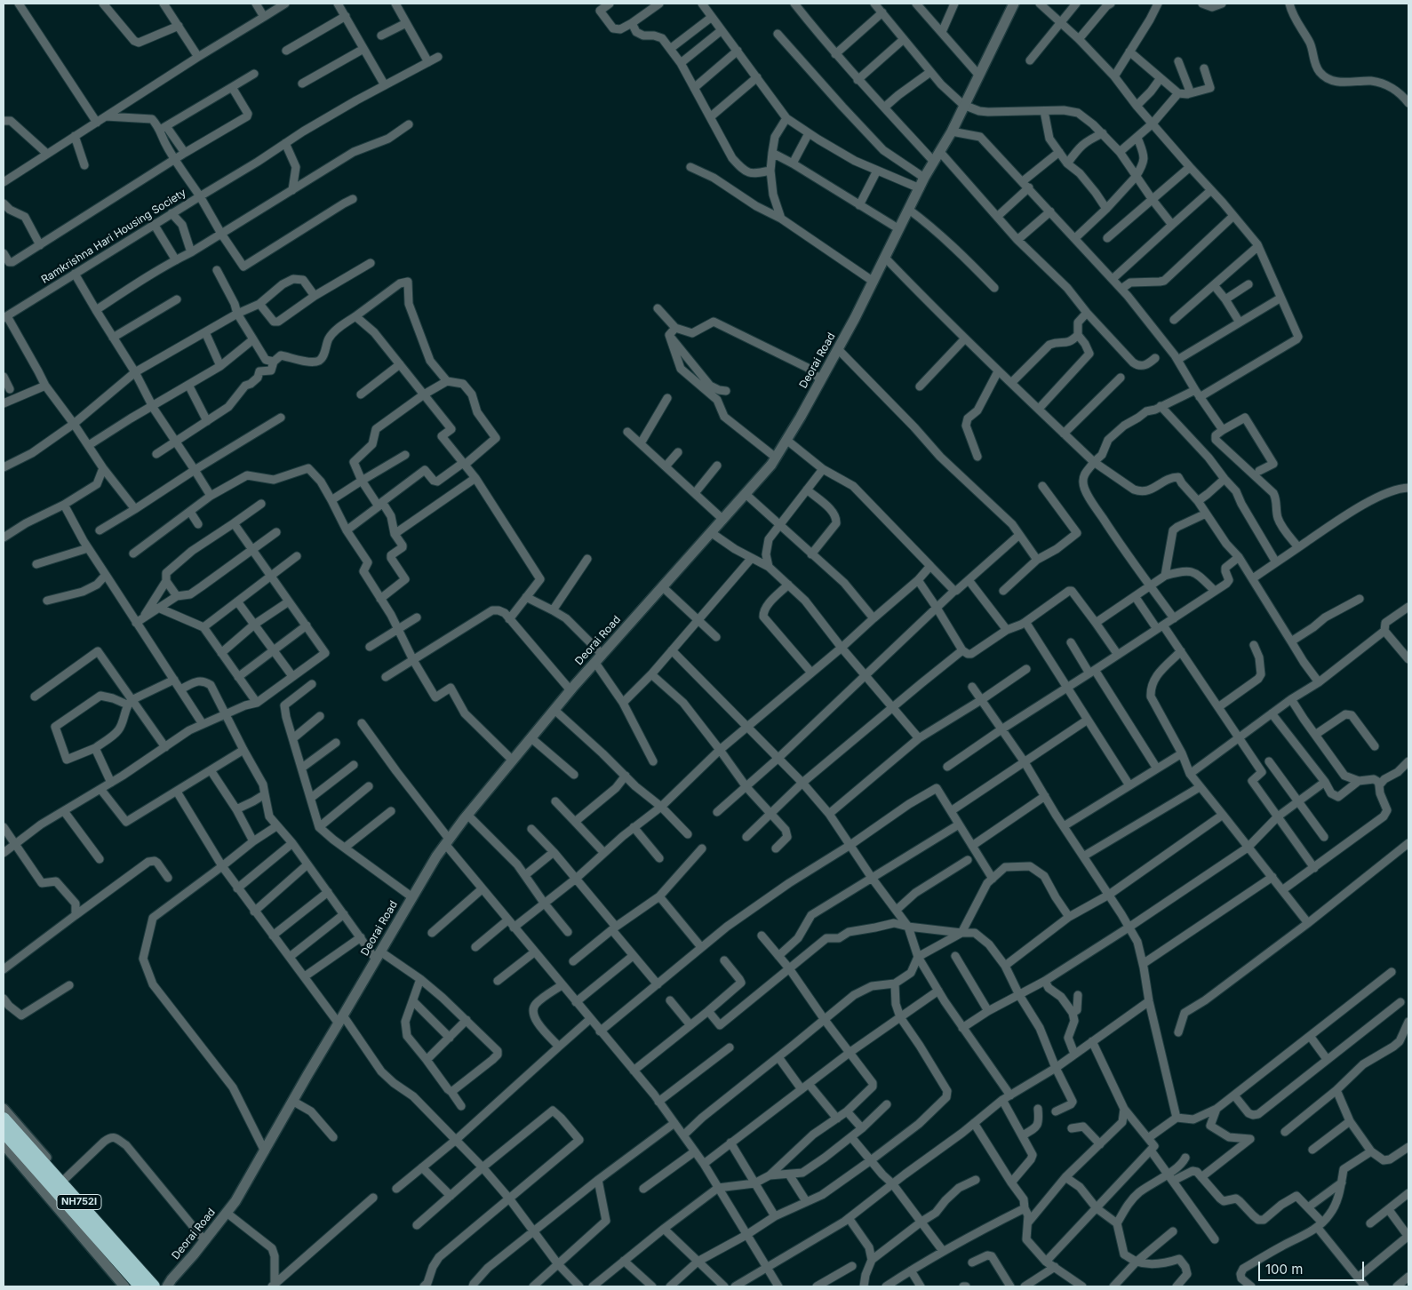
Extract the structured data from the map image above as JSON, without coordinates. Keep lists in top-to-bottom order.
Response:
{
  "streets": {
    "highway": ["NH752I"],
    "street": ["Ramkrishna Hari Housing Society", "Deorai Road"]
  },
  "crossings": [
    ["Deorai Road", "NH752I"]
  ],
  "scale_bar": "100 m"
}
